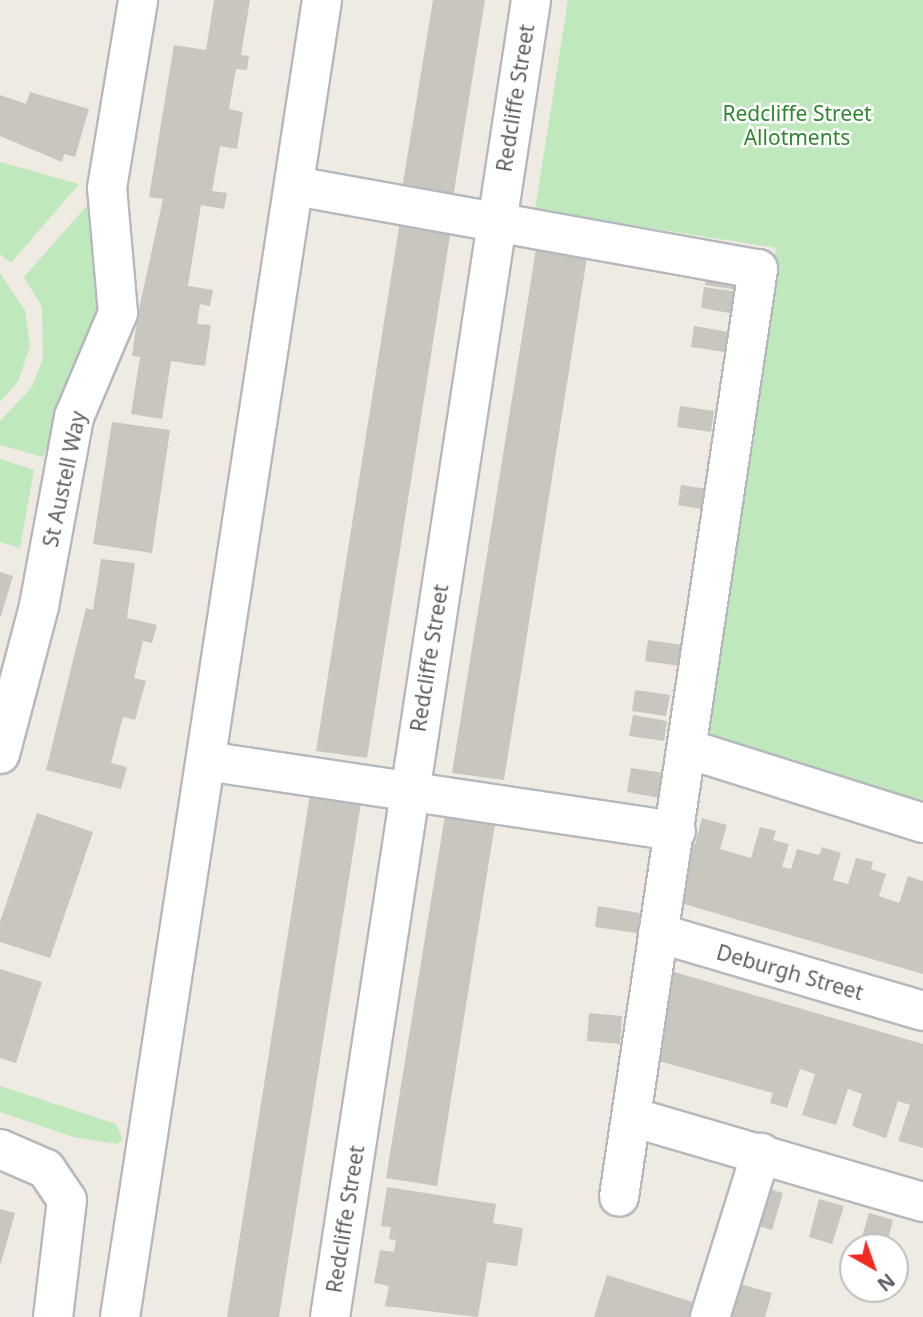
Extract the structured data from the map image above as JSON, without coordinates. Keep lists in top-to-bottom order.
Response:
{
  "streets": {
    "street": ["Redcliffe Street", "St Austell Way", "Deburgh Street"]
  },
  "parks": ["Redcliffe Street Allotments"],
  "north": "bottom right"
}
